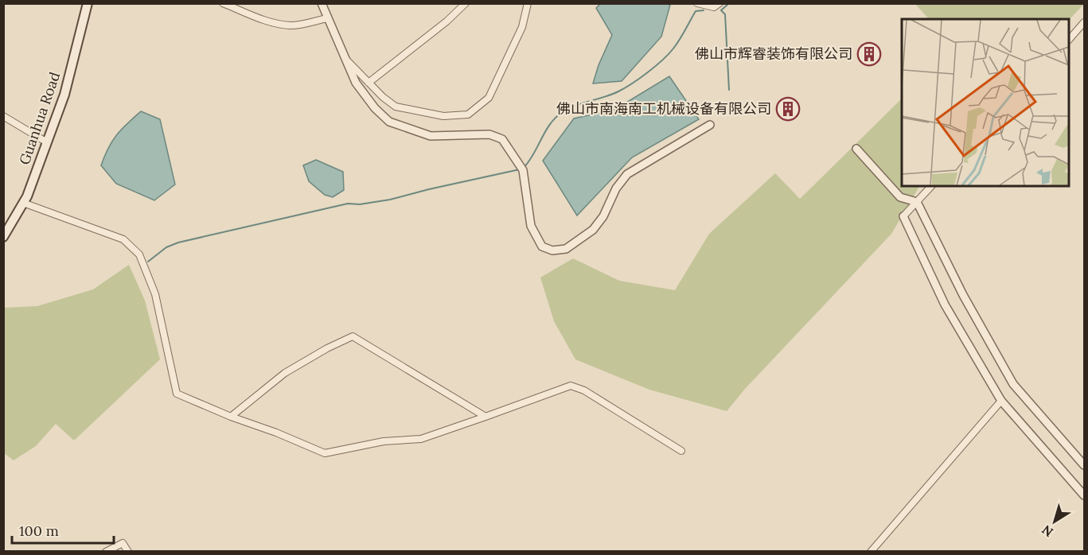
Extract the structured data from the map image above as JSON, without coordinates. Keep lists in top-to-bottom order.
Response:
{
  "streets": {
    "main road": ["Guanhua Road"]
  },
  "places": {
    "building": ["佛山市辉睿装饰有限公司", "佛山市南海南工机械设备有限公司"]
  },
  "scale_bar": "100 m",
  "north": "bottom left"
}
